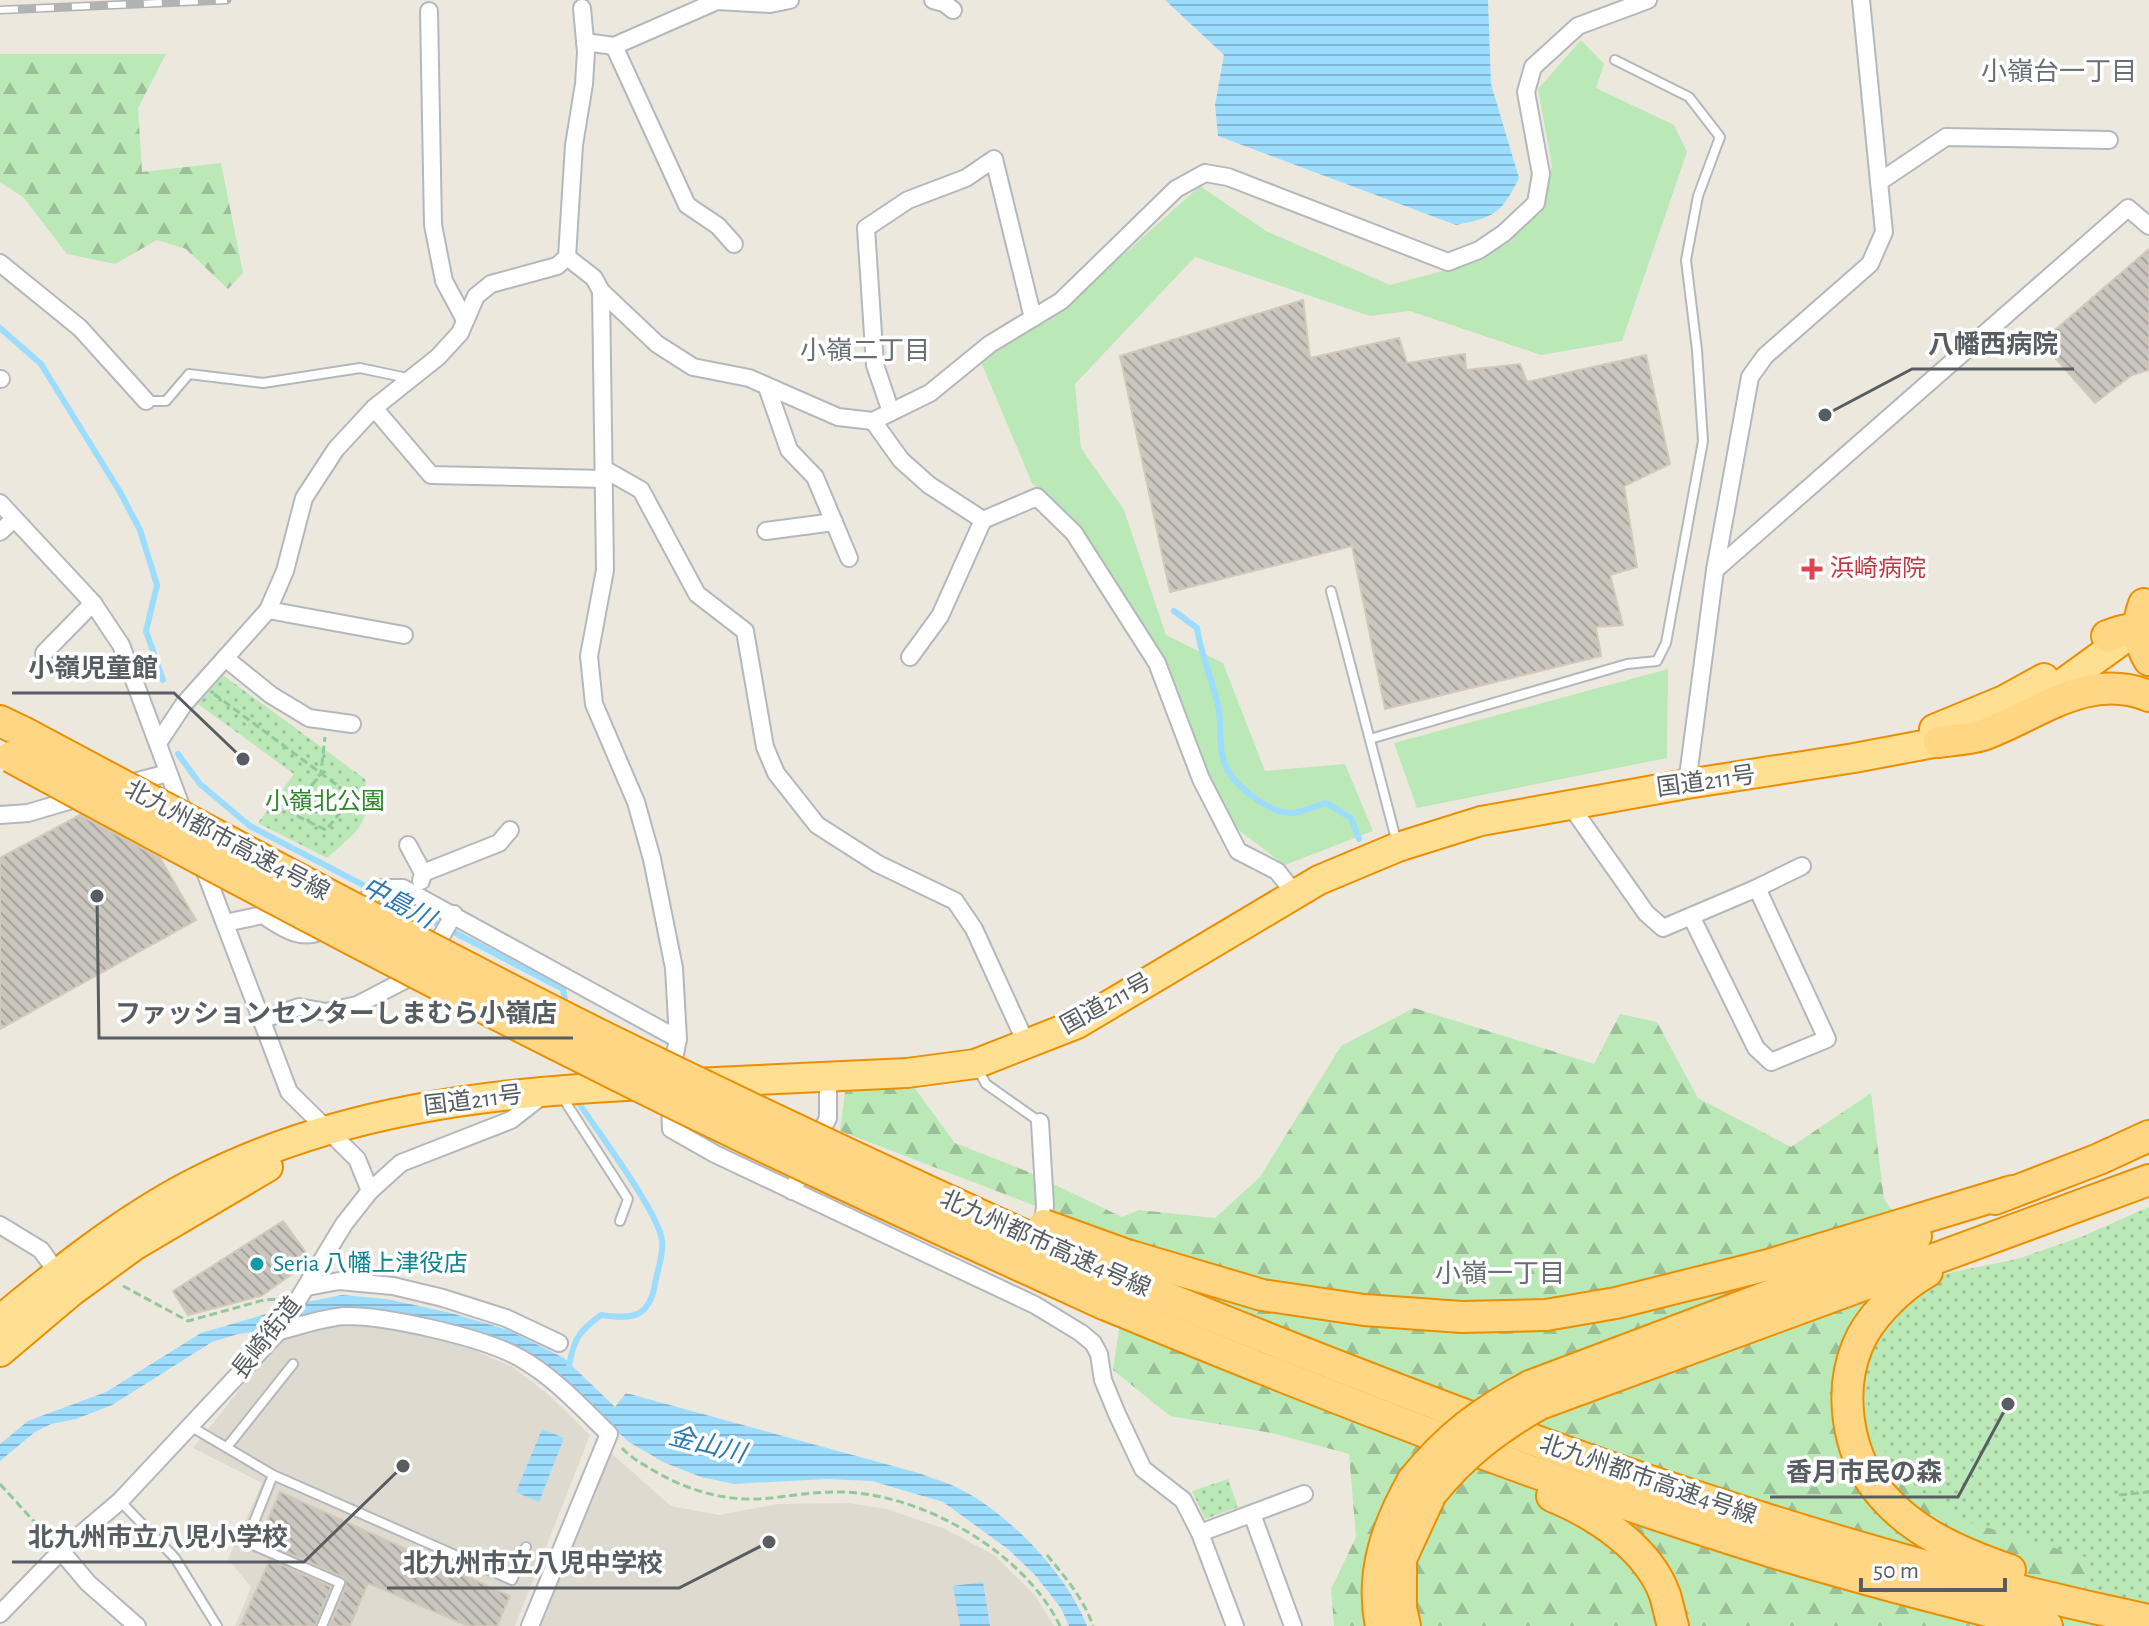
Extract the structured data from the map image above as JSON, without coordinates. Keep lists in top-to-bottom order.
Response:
{
  "streets": {
    "highway": ["国道211号", "北九州都市高速4号線"],
    "street": ["長崎街道"]
  },
  "crossings": [
    ["国道211号", "長崎街道"]
  ],
  "districts": ["小嶺台一丁目", "小嶺二丁目", "小嶺一丁目"],
  "water": ["中島川", "金山川"],
  "parks": ["小嶺北公園"],
  "places": {
    "other": [
      "八幡西病院",
      "小嶺児童館",
      "ファッションセンターしまむら小嶺店",
      "Seria 八幡上津役店",
      "香月市民の森",
      "北九州市立八児小学校",
      "北九州市立八児中学校"
    ],
    "health": ["浜崎病院"]
  },
  "scale_bar": "50 m"
}
